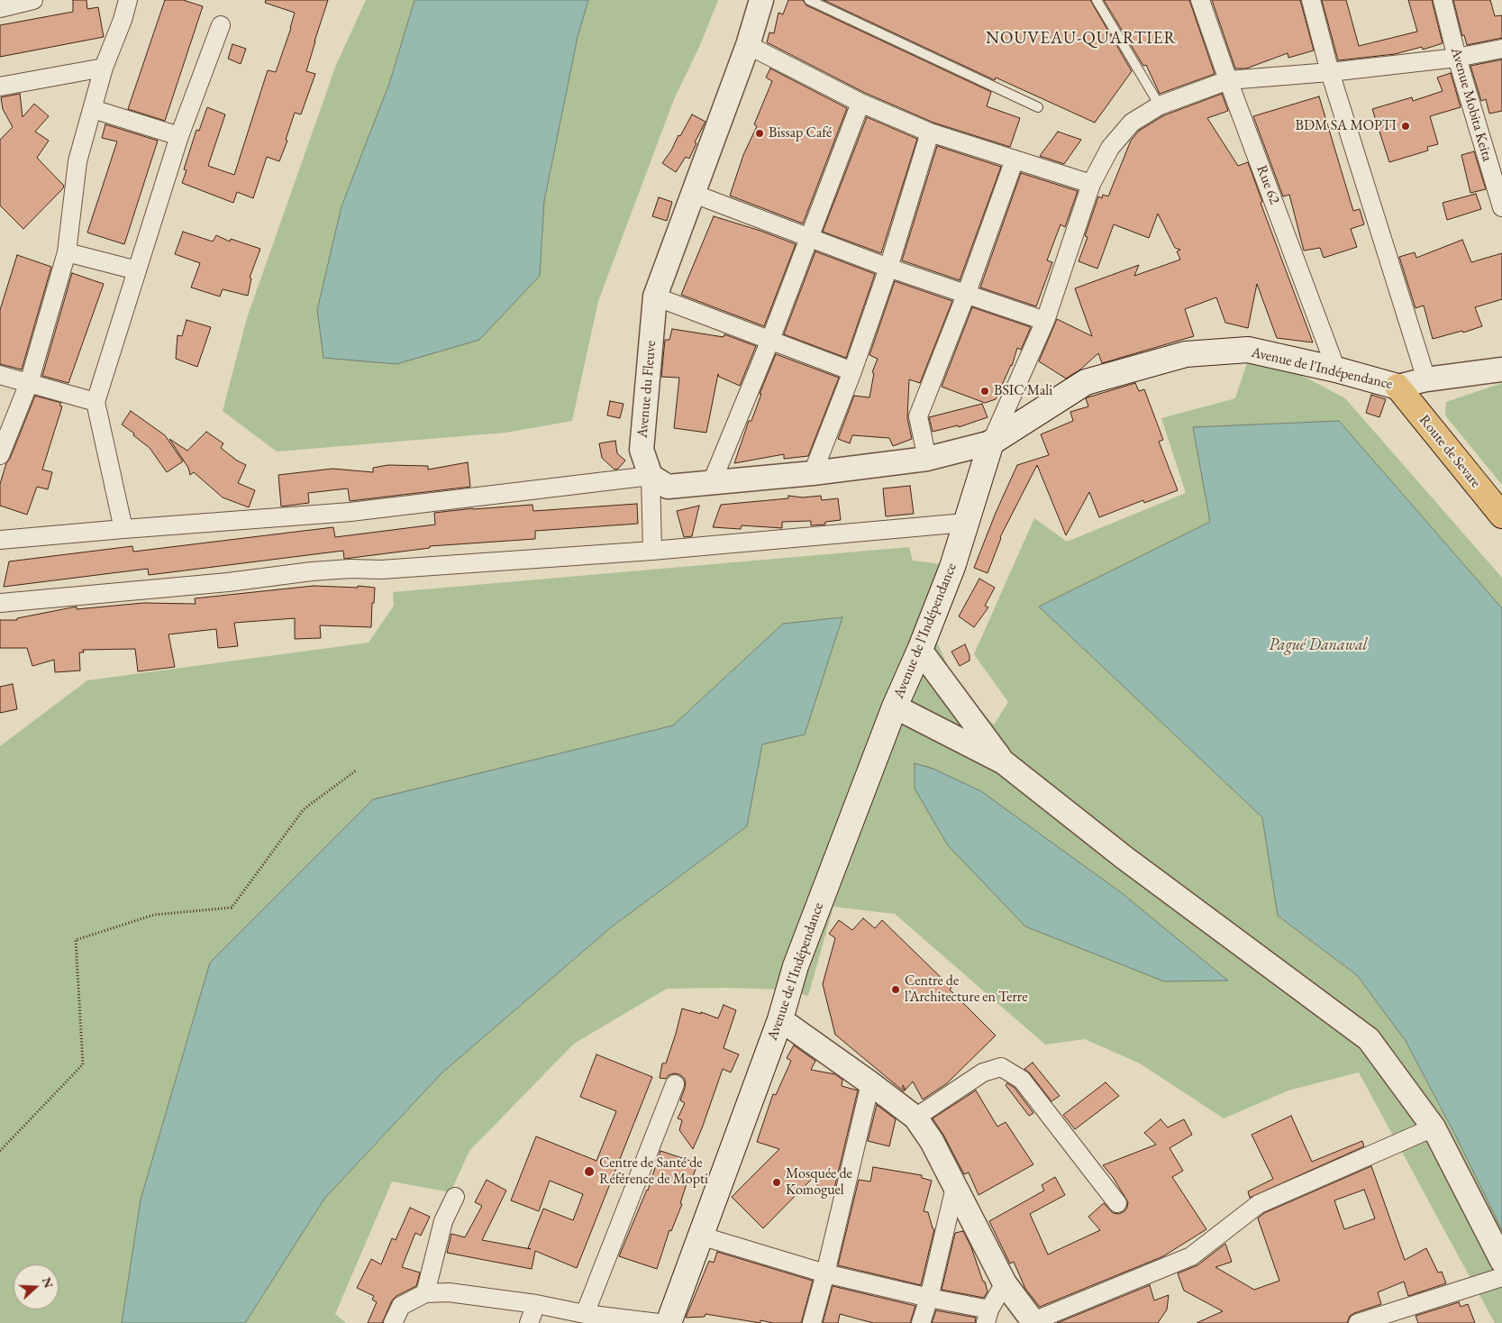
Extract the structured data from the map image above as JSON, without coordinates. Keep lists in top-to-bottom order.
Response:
{
  "streets": {
    "main road": ["Avenue de l'Indépendance", "Route de Sevare"],
    "street": ["Avenue Mobita Keita", "Rue 62", "Avenue du Fleuve"]
  },
  "crossings": [
    ["Rue 62", "Avenue de l'Indépendance"],
    ["Avenue de l'Indépendance", "Route de Sevare"]
  ],
  "districts": ["NOUVEAU-QUARTIER"],
  "water": ["Pagué Danawal"],
  "places": [
    "BDM SA MOPTI",
    "Bissap Café",
    "BSIC Mali",
    "Centre de l’Architecture en Terre",
    "Centre de Santé de Référence de Mopti",
    "Mosquée de Komoguel"
  ],
  "north": "right"
}
